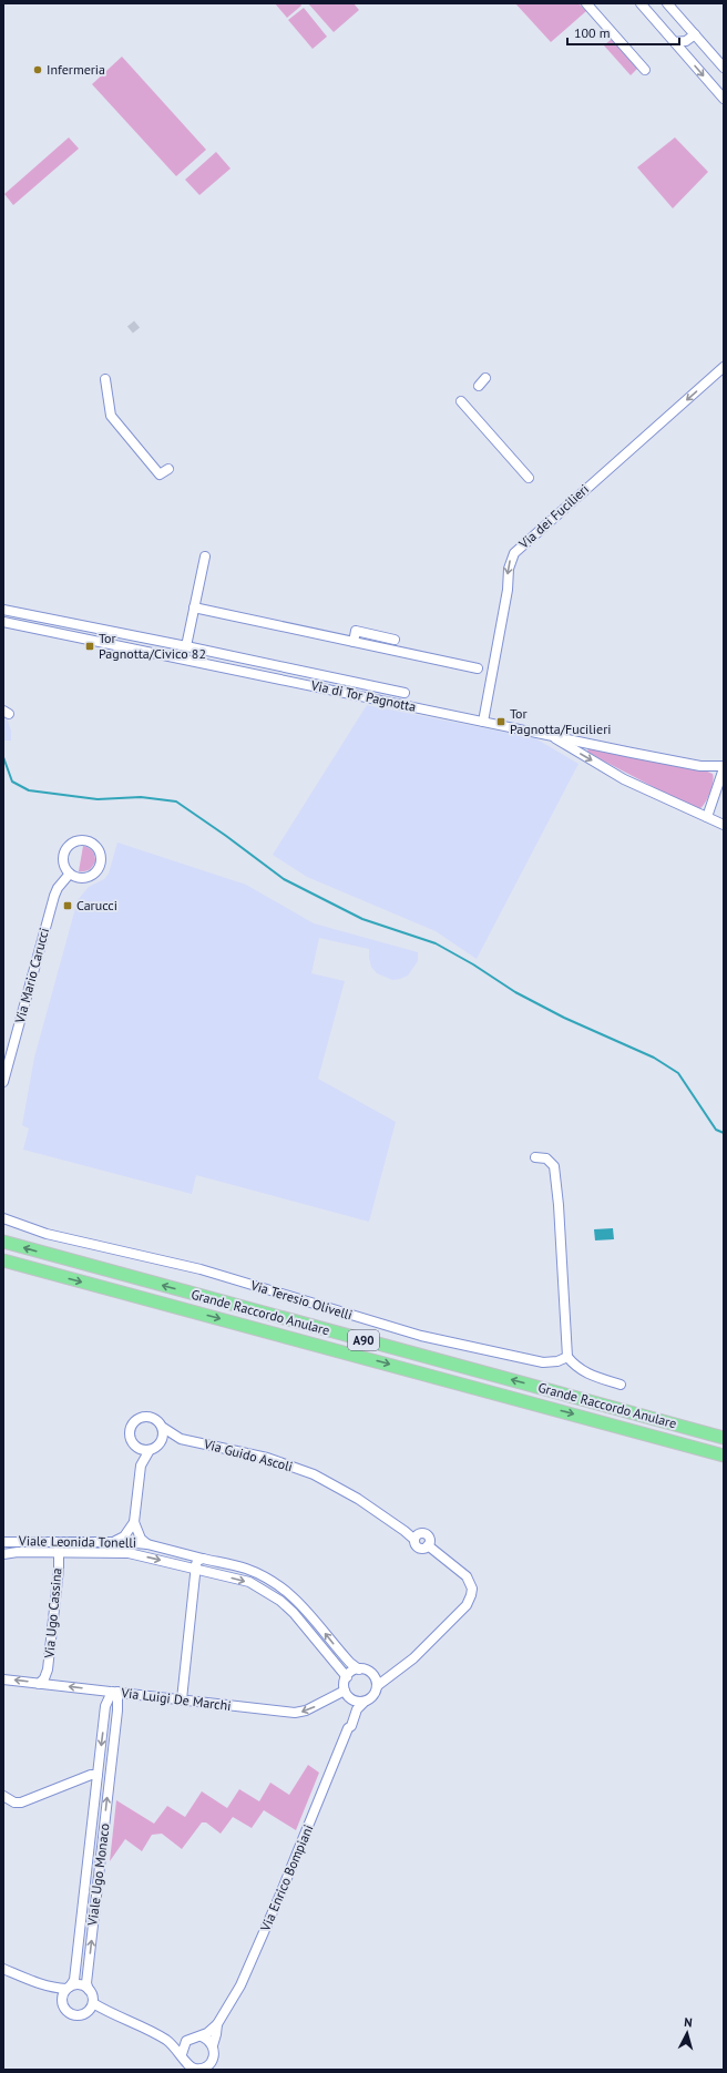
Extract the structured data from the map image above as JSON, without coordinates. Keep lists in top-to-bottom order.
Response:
{
  "streets": {
    "highway": ["Grande Raccordo Anulare", "A90"],
    "street": [
      "Via dei Fucilieri",
      "Via di Tor Pagnotta",
      "Via Mario Carucci",
      "Via Teresio Olivelli",
      "Via Guido Ascoli",
      "Viale Leonida Tonelli",
      "Via Ugo Cassina",
      "Via Luigi De Marchi",
      "Viale Ugo Monaco",
      "Via Enrico Bompiani"
    ]
  },
  "crossings": [
    ["Via dei Fucilieri", "Via di Tor Pagnotta"],
    ["Viale Leonida Tonelli", "Via Ugo Cassina"],
    ["Viale Leonida Tonelli", "Via Luigi De Marchi"],
    ["Viale Leonida Tonelli", "Via Enrico Bompiani"],
    ["Via Ugo Cassina", "Via Luigi De Marchi"],
    ["Via Luigi De Marchi", "Viale Ugo Monaco"],
    ["Via Luigi De Marchi", "Via Enrico Bompiani"]
  ],
  "one_way": ["Via dei Fucilieri", "Via Luigi De Marchi"],
  "places": {
    "other": ["Infermeria"],
    "transit": ["Tor Pagnotta/Civico 82", "Tor Pagnotta/Fucilieri", "Carucci"]
  },
  "scale_bar": "100 m",
  "north": "top"
}
